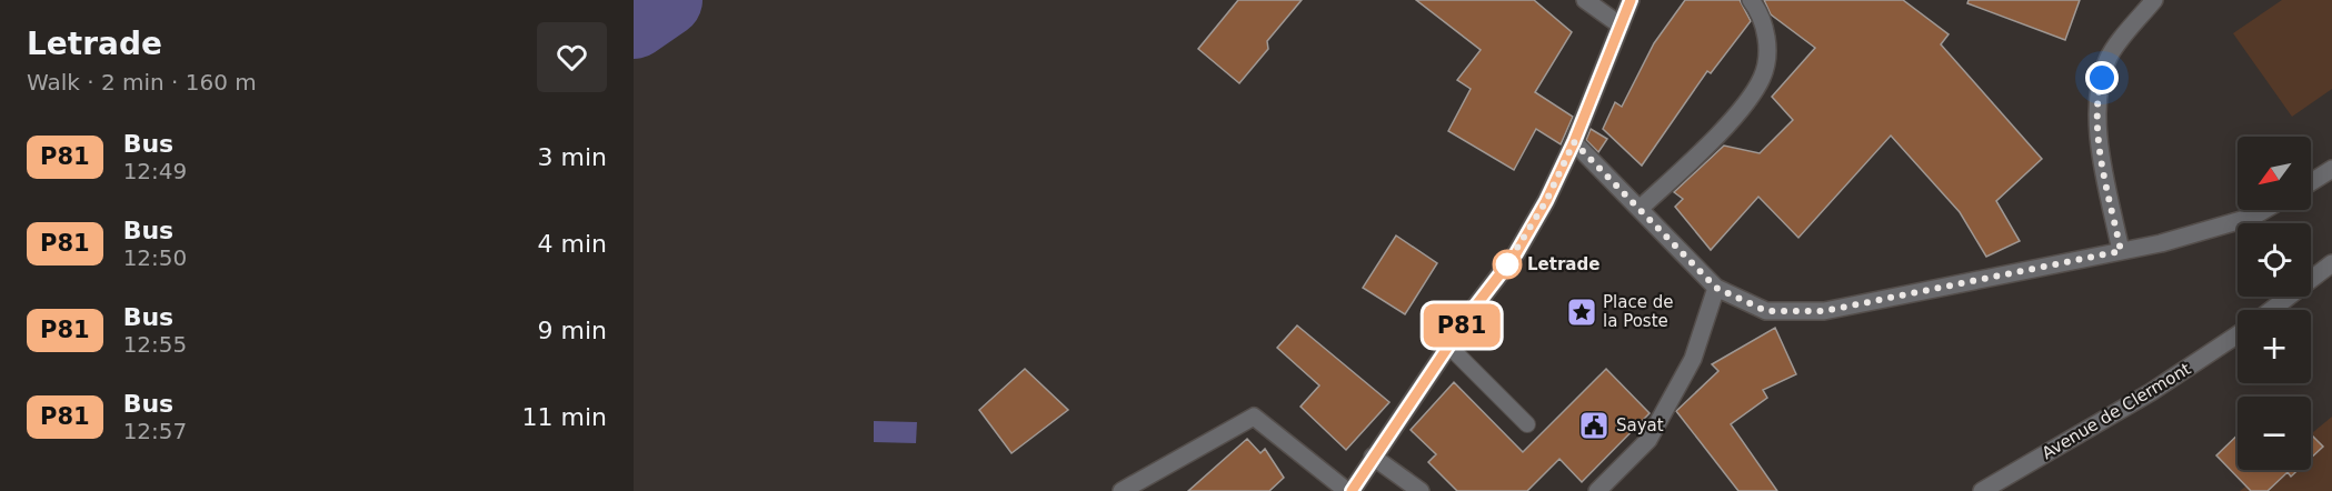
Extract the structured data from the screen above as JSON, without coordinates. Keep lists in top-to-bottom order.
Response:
{
  "streets": {
    "street": ["Avenue de Clermont"]
  },
  "places": {
    "other": ["Letrade"],
    "place": ["Place de la Poste"],
    "public building": ["Sayat"]
  },
  "lines": ["bus line P81"],
  "north": "bottom left",
  "page": {
    "heading": ["Letrade", "Walk · 2 min · 160 m"],
    "on_map": "P81",
    "list": [
      {
        "mark": "P81",
        "name": "Bus",
        "note": "12:49",
        "value": "3 min"
      },
      {
        "mark": "P81",
        "name": "Bus",
        "note": "12:50",
        "value": "4 min"
      },
      {
        "mark": "P81",
        "name": "Bus",
        "note": "12:55",
        "value": "9 min"
      },
      {
        "mark": "P81",
        "name": "Bus",
        "note": "12:57",
        "value": "11 min"
      }
    ],
    "map_buttons": ["+", "−"]
  }
}
